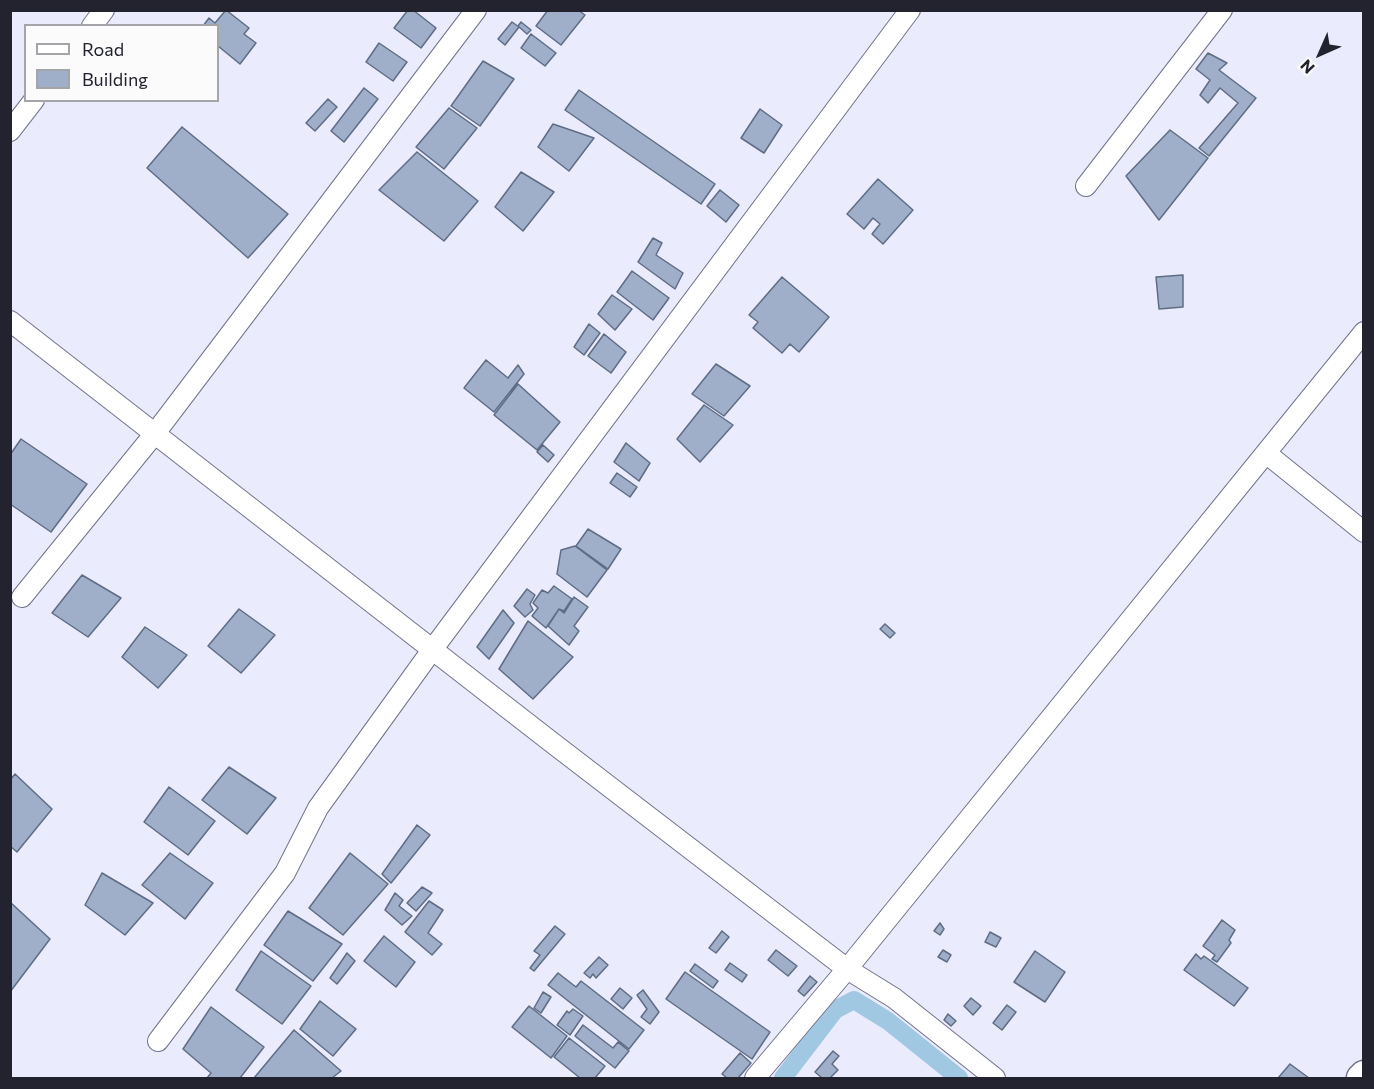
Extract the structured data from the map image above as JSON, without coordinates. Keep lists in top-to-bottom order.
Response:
{
  "legend": ["Road", "Building"],
  "north": "bottom left"
}
